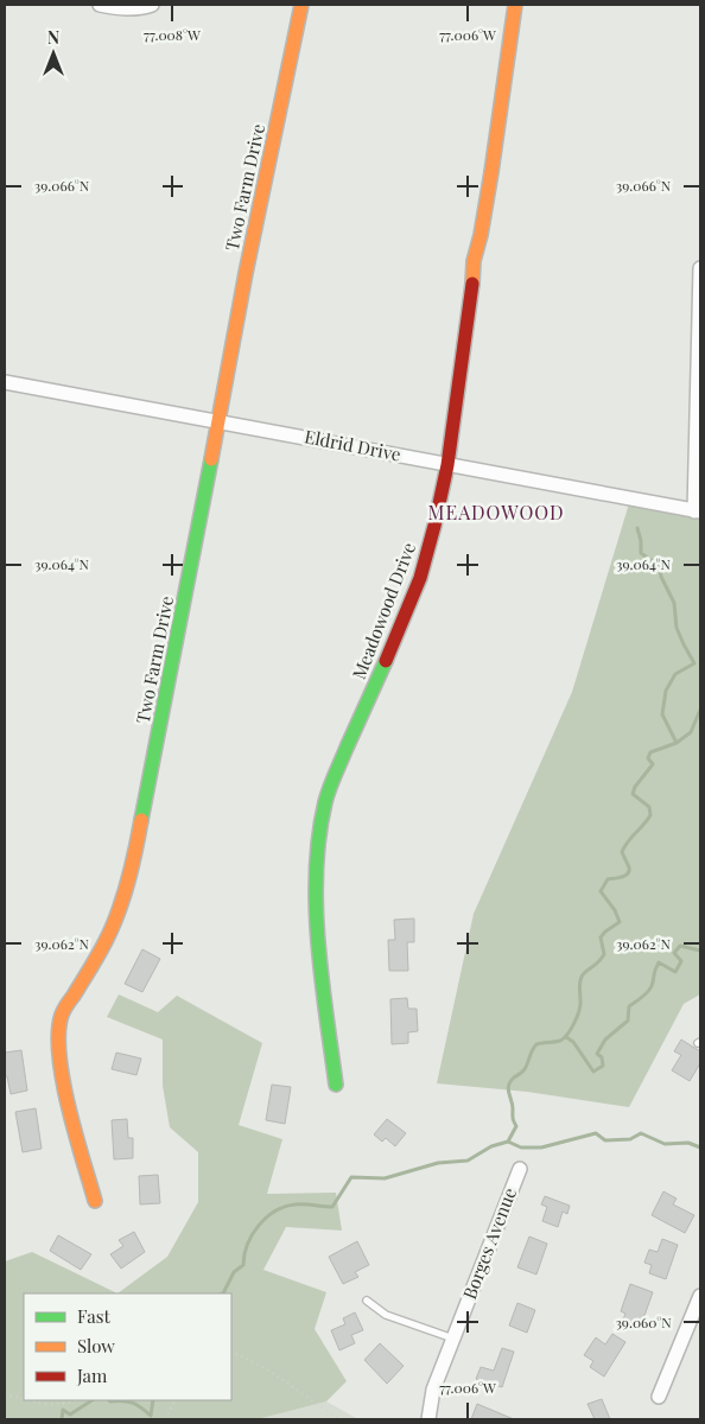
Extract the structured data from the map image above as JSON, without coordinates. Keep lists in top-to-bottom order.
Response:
{
  "streets": {
    "street": [
      "Two Farm Drive",
      "Eldrid Drive",
      "Meadowood Drive",
      "Borges Avenue"
    ]
  },
  "crossings": [
    ["Two Farm Drive", "Eldrid Drive"],
    ["Eldrid Drive", "Meadowood Drive"]
  ],
  "districts": ["MEADOWOOD"],
  "legend": ["Fast", "Slow", "Jam"],
  "north": "top",
  "coordinates": [
    "77.008°W",
    "77.006°W",
    "39.066°N",
    "39.064°N",
    "39.062°N",
    "39.060°N"
  ]
}
